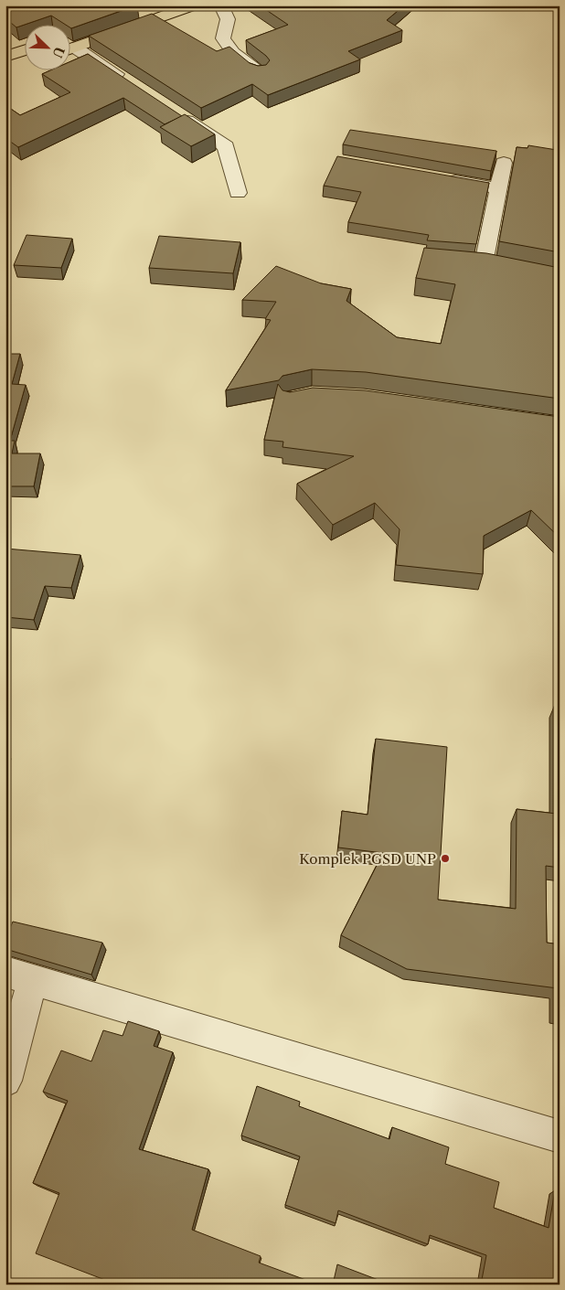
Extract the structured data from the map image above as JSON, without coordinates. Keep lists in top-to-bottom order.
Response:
{
  "places": ["Komplek PGSD UNP"],
  "north": "bottom right"
}
